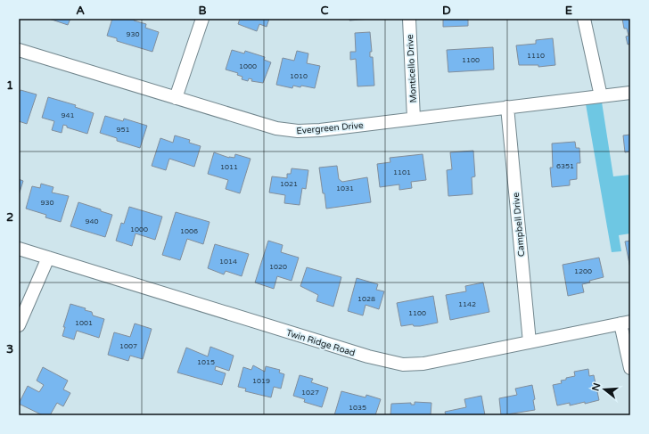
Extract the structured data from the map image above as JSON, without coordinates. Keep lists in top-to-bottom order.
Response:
{
  "streets": {
    "street": [
      "Monticello Drive",
      "Evergreen Drive",
      "Campbell Drive",
      "Twin Ridge Road"
    ]
  },
  "crossings": [
    ["Monticello Drive", "Evergreen Drive"],
    ["Evergreen Drive", "Campbell Drive"],
    ["Campbell Drive", "Twin Ridge Road"]
  ],
  "house_numbers": [
    "930",
    "1110",
    "1100",
    "1000",
    "1010",
    "941",
    "951",
    "6351",
    "1011",
    "1101",
    "1021",
    "1031",
    "930",
    "940",
    "1000",
    "1006",
    "1014",
    "1020",
    "1200",
    "1028",
    "1142",
    "1100",
    "1001",
    "1007",
    "1015",
    "1019",
    "1027",
    "1035"
  ],
  "north": "left",
  "grid": {
    "columns": [
      "A",
      "B",
      "C",
      "D",
      "E"
    ],
    "rows": ["1", "2", "3"]
  }
}
